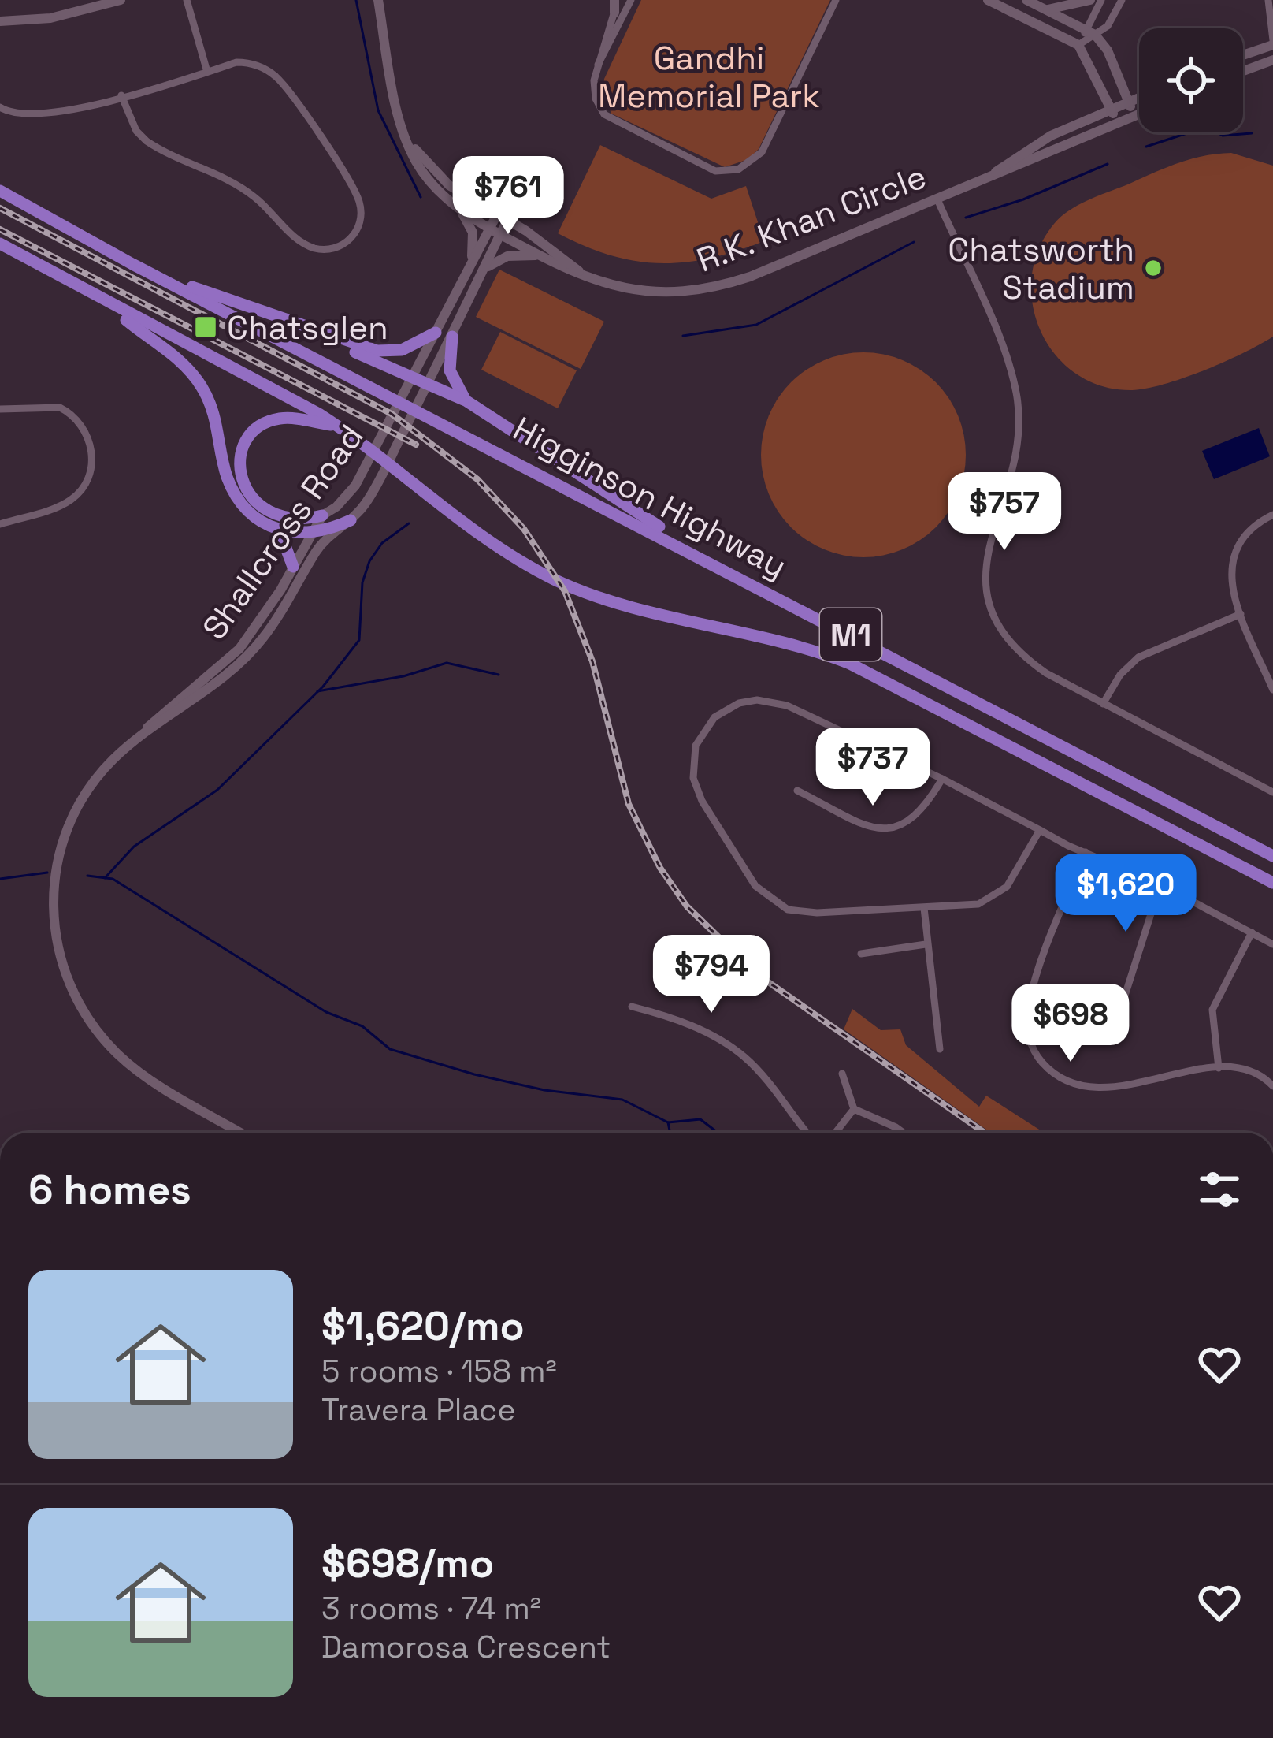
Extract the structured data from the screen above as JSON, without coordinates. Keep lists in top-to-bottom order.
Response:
{
  "streets": {
    "highway": ["Higginson Highway", "M1"],
    "street": ["R.K. Khan Circle", "Shallcross Road"]
  },
  "crossings": [
    ["R.K. Khan Circle", "Shallcross Road"]
  ],
  "parks": ["Gandhi Memorial Park"],
  "places": {
    "other": ["Chatsworth Stadium"],
    "transit": ["Chatsglen"]
  },
  "page": {
    "price": [
      "$761",
      "$757",
      "$737",
      "$1,620",
      "$794",
      "$698"
    ],
    "heading": "6 homes",
    "list": [
      {
        "name": "$1,620/mo",
        "note": "5 rooms · 158 m² · Travera Place"
      },
      {
        "name": "$698/mo",
        "note": "3 rooms · 74 m² · Damorosa Crescent"
      }
    ]
  }
}
